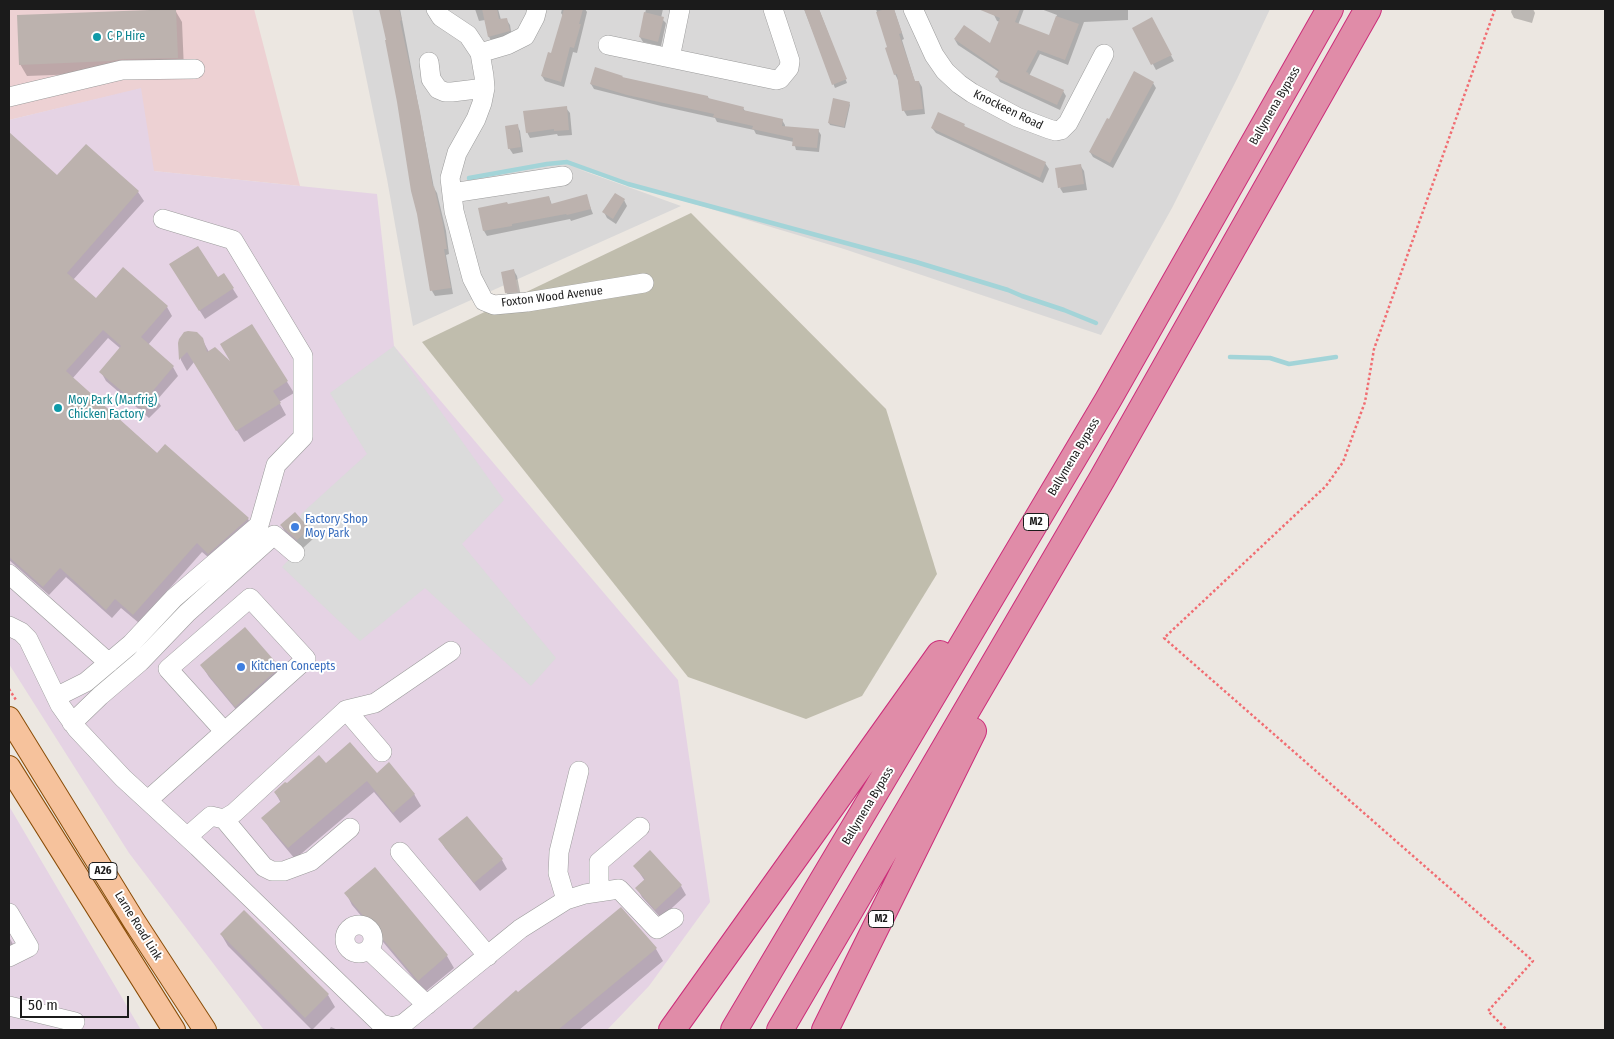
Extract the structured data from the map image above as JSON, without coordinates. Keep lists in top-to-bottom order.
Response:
{
  "streets": {
    "highway": ["Ballymena Bypass", "M2"],
    "main road": ["A26", "Larne Road Link"],
    "street": ["Knockeen Road", "Foxton Wood Avenue"]
  },
  "crossings": [
    ["Ballymena Bypass", "M2"]
  ],
  "places": [
    "C P Hire",
    "Moy Park (Marfrig) Chicken Factory",
    "Factory Shop Moy Park",
    "Kitchen Concepts"
  ],
  "scale_bar": "50 m"
}
